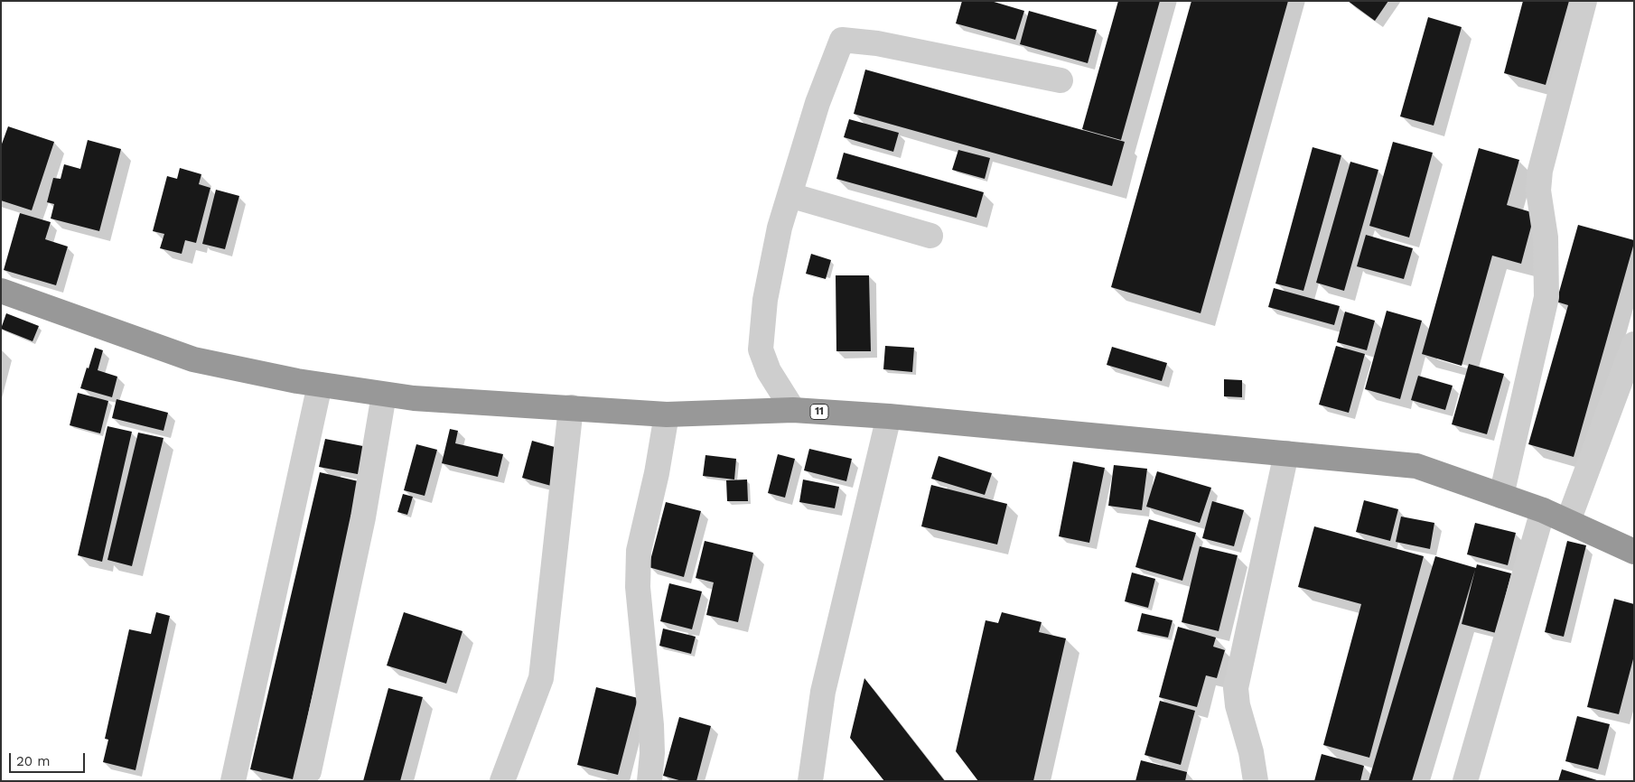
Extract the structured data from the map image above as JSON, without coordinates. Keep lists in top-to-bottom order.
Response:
{
  "streets": {
    "highway": ["11"]
  },
  "scale_bar": "20 m"
}
